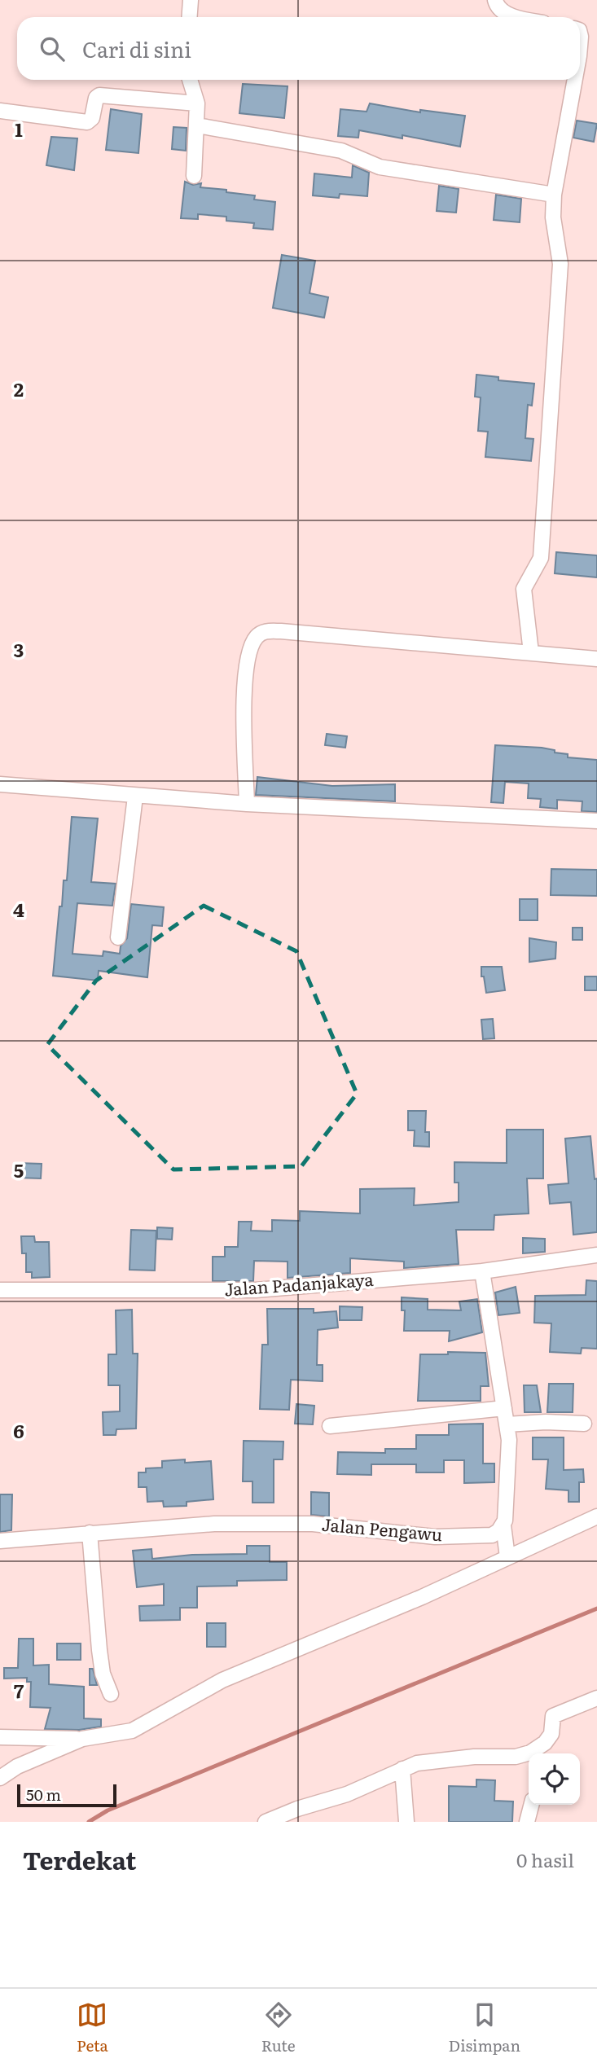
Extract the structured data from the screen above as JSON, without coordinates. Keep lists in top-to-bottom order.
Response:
{
  "streets": {
    "street": ["Jalan Padanjakaya", "Jalan Pengawu"]
  },
  "scale_bar": "50 m",
  "page": {
    "search": "Cari di sini",
    "scale": "50 m",
    "heading": ["Terdekat", "0 hasil"],
    "nav": ["Peta", "Rute", "Disimpan"]
  },
  "grid": {
    "rows": [
      "1",
      "2",
      "3",
      "4",
      "5",
      "6",
      "7"
    ]
  }
}
